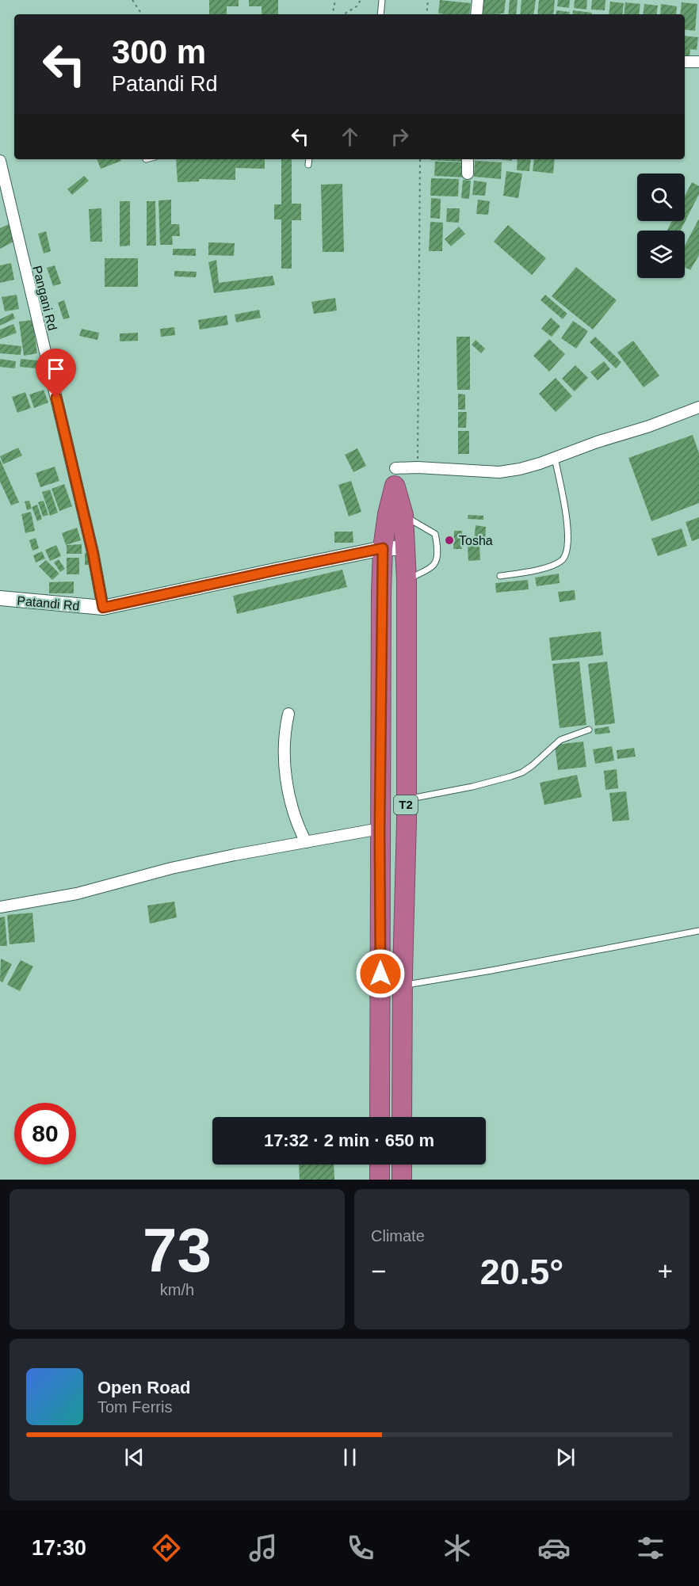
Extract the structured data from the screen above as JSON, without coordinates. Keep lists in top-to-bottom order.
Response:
{
  "streets": {
    "highway": ["T2"],
    "street": ["Pangani Rd", "Patandi Rd"]
  },
  "crossings": [
    ["Pangani Rd", "Patandi Rd"],
    ["Patandi Rd", "T2"]
  ],
  "places": ["Tosha"],
  "page": {
    "turn": ["300 m", "Patandi Rd"],
    "limit": "80",
    "trip": "17:32 · 2 min · 650 m",
    "tile": [
      ["73", "km/h"],
      "Climate"
    ],
    "heat": ["−", "20.5°", "+"],
    "song": ["Open Road", "Tom Ferris"],
    "tabs": "17:30"
  }
}
